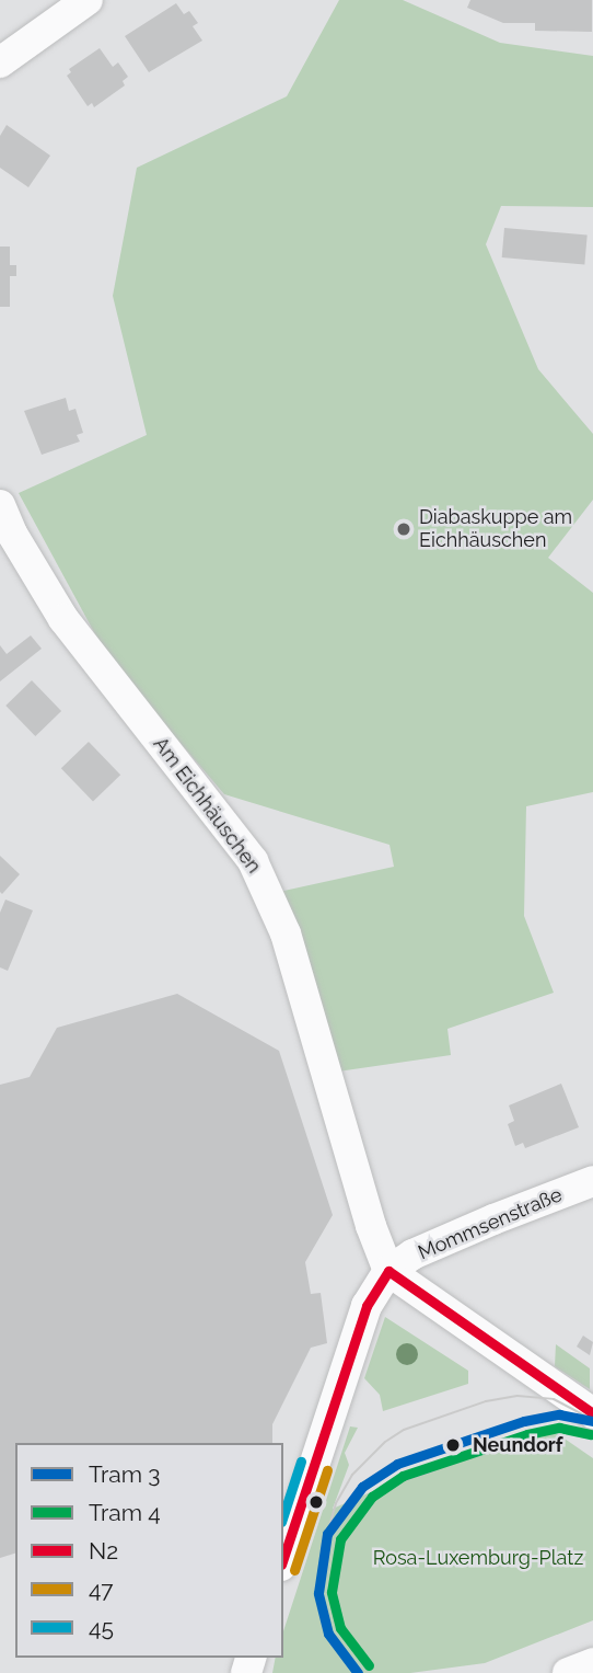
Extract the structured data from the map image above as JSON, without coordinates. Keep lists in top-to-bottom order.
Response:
{
  "streets": {
    "street": ["Am Eichhäuschen", "Mommsenstraße"]
  },
  "crossings": [
    ["Am Eichhäuschen", "Mommsenstraße"]
  ],
  "parks": ["Rosa-Luxemburg-Platz"],
  "places": ["Diabaskuppe am Eichhäuschen", "Neundorf"],
  "lines": [
    "transit line N2",
    "tram line 3",
    "tram line 4",
    "transit line 45",
    "transit line 47"
  ],
  "legend": [
    "Tram 3",
    "Tram 4",
    "N2",
    "47",
    "45"
  ]
}
